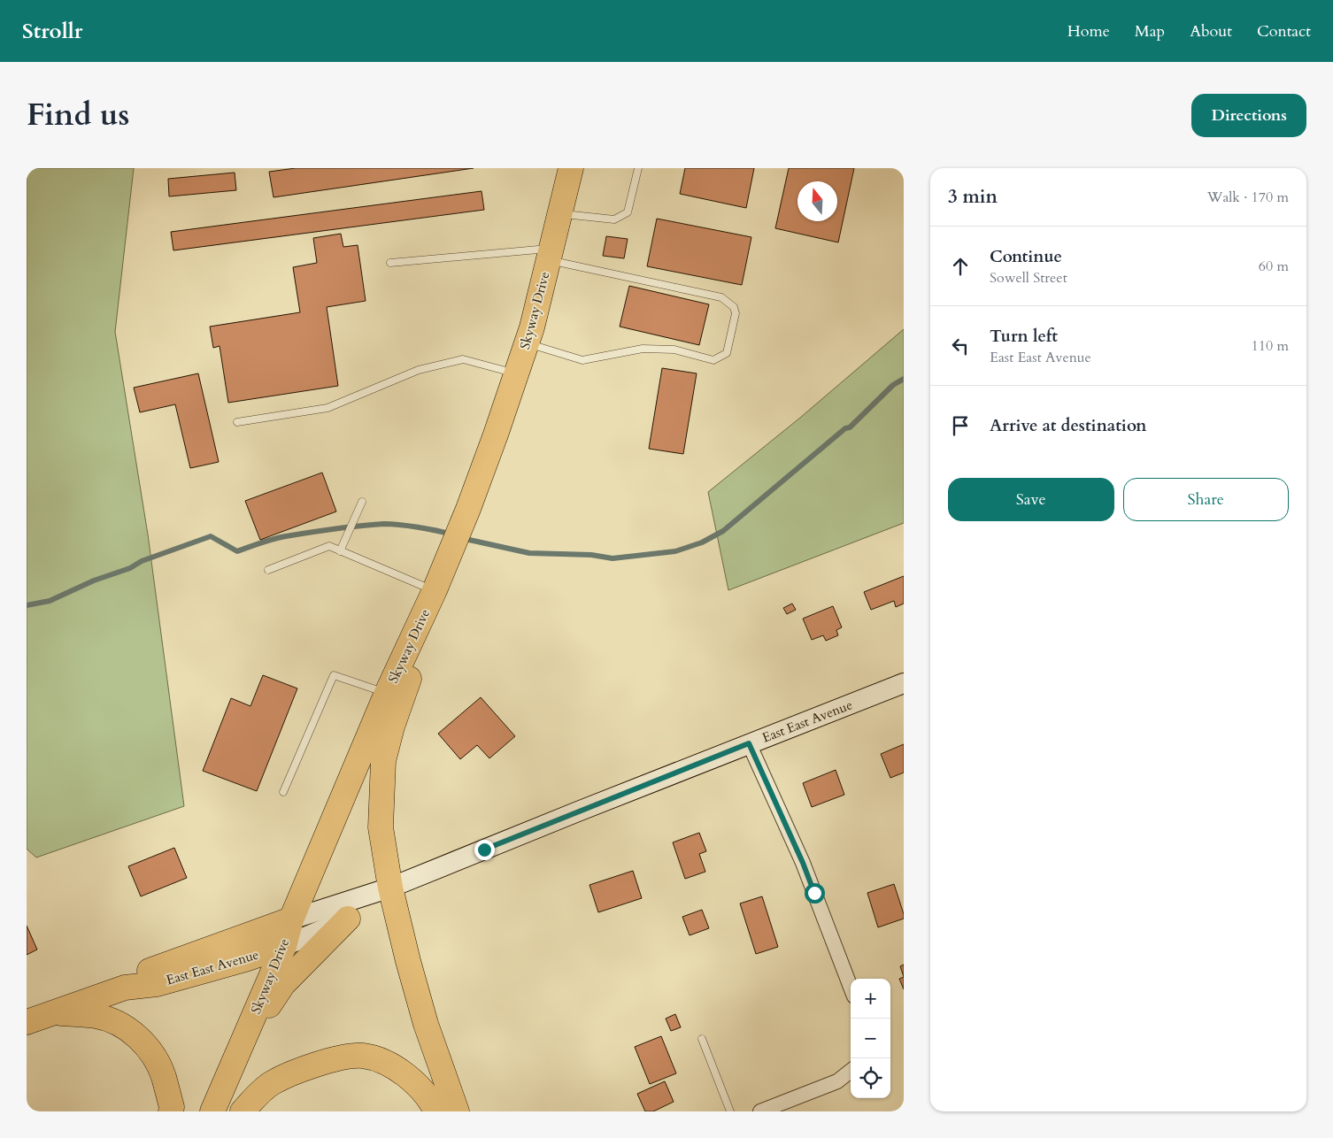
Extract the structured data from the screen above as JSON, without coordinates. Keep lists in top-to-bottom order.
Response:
{
  "streets": {
    "highway": ["Skyway Drive", "East East Avenue"]
  },
  "crossings": [
    ["Skyway Drive", "East East Avenue"]
  ],
  "north": "top",
  "page": {
    "header": "Strollr",
    "nav": [
      "Home",
      "Map",
      "About",
      "Contact"
    ],
    "title": "Find us",
    "buttons": [
      "Directions",
      ["Save", "Share"]
    ],
    "heading": ["3 min", "Walk · 170 m"],
    "list": [
      ["Continue", "Sowell Street", "60 m"],
      ["Turn left", "East East Avenue", "110 m"],
      "Arrive at destination"
    ],
    "map_buttons": ["+", "−"]
  }
}
